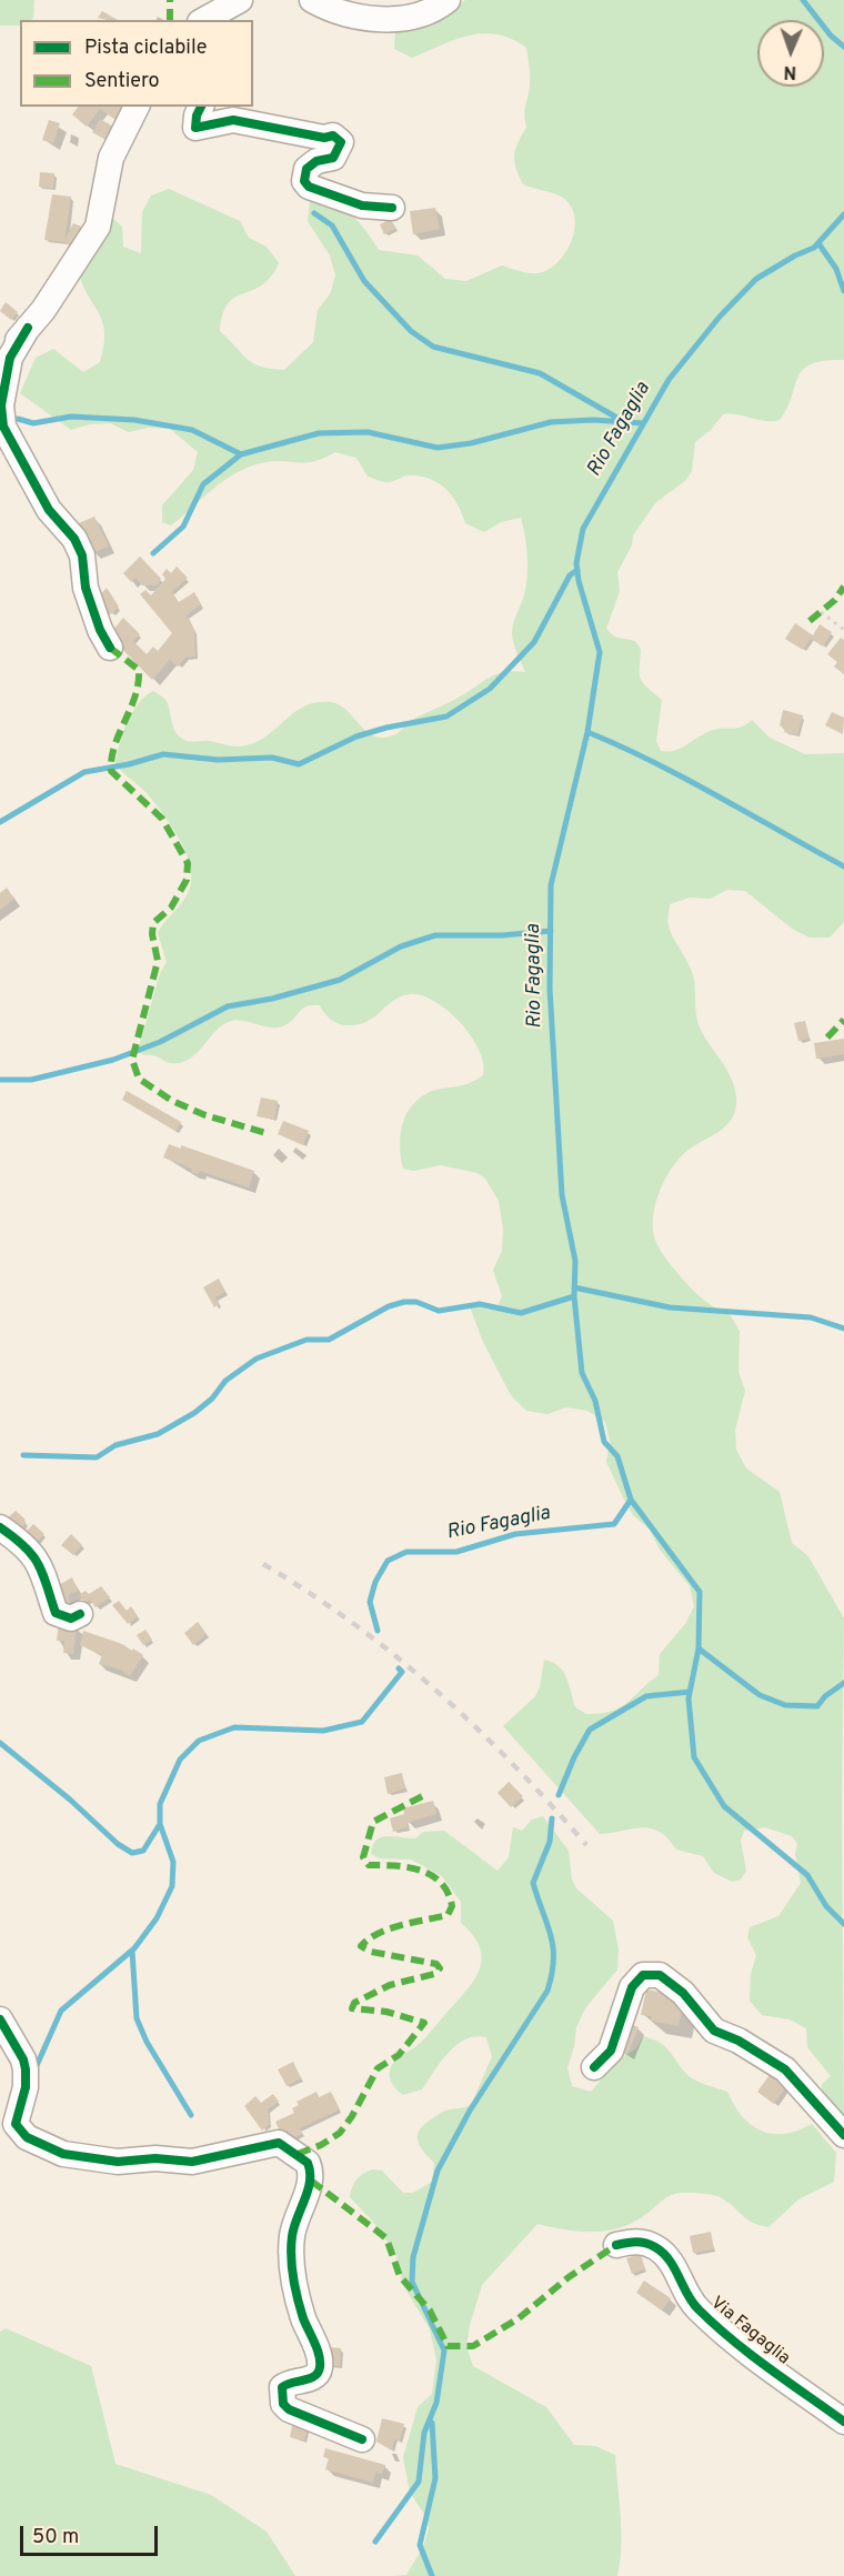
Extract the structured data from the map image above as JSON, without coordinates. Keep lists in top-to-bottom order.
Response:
{
  "streets": {
    "street": ["Via Fagaglia"]
  },
  "water": ["Rio Fagaglia"],
  "legend": ["Pista ciclabile", "Sentiero"],
  "scale_bar": "50 m",
  "north": "bottom"
}
